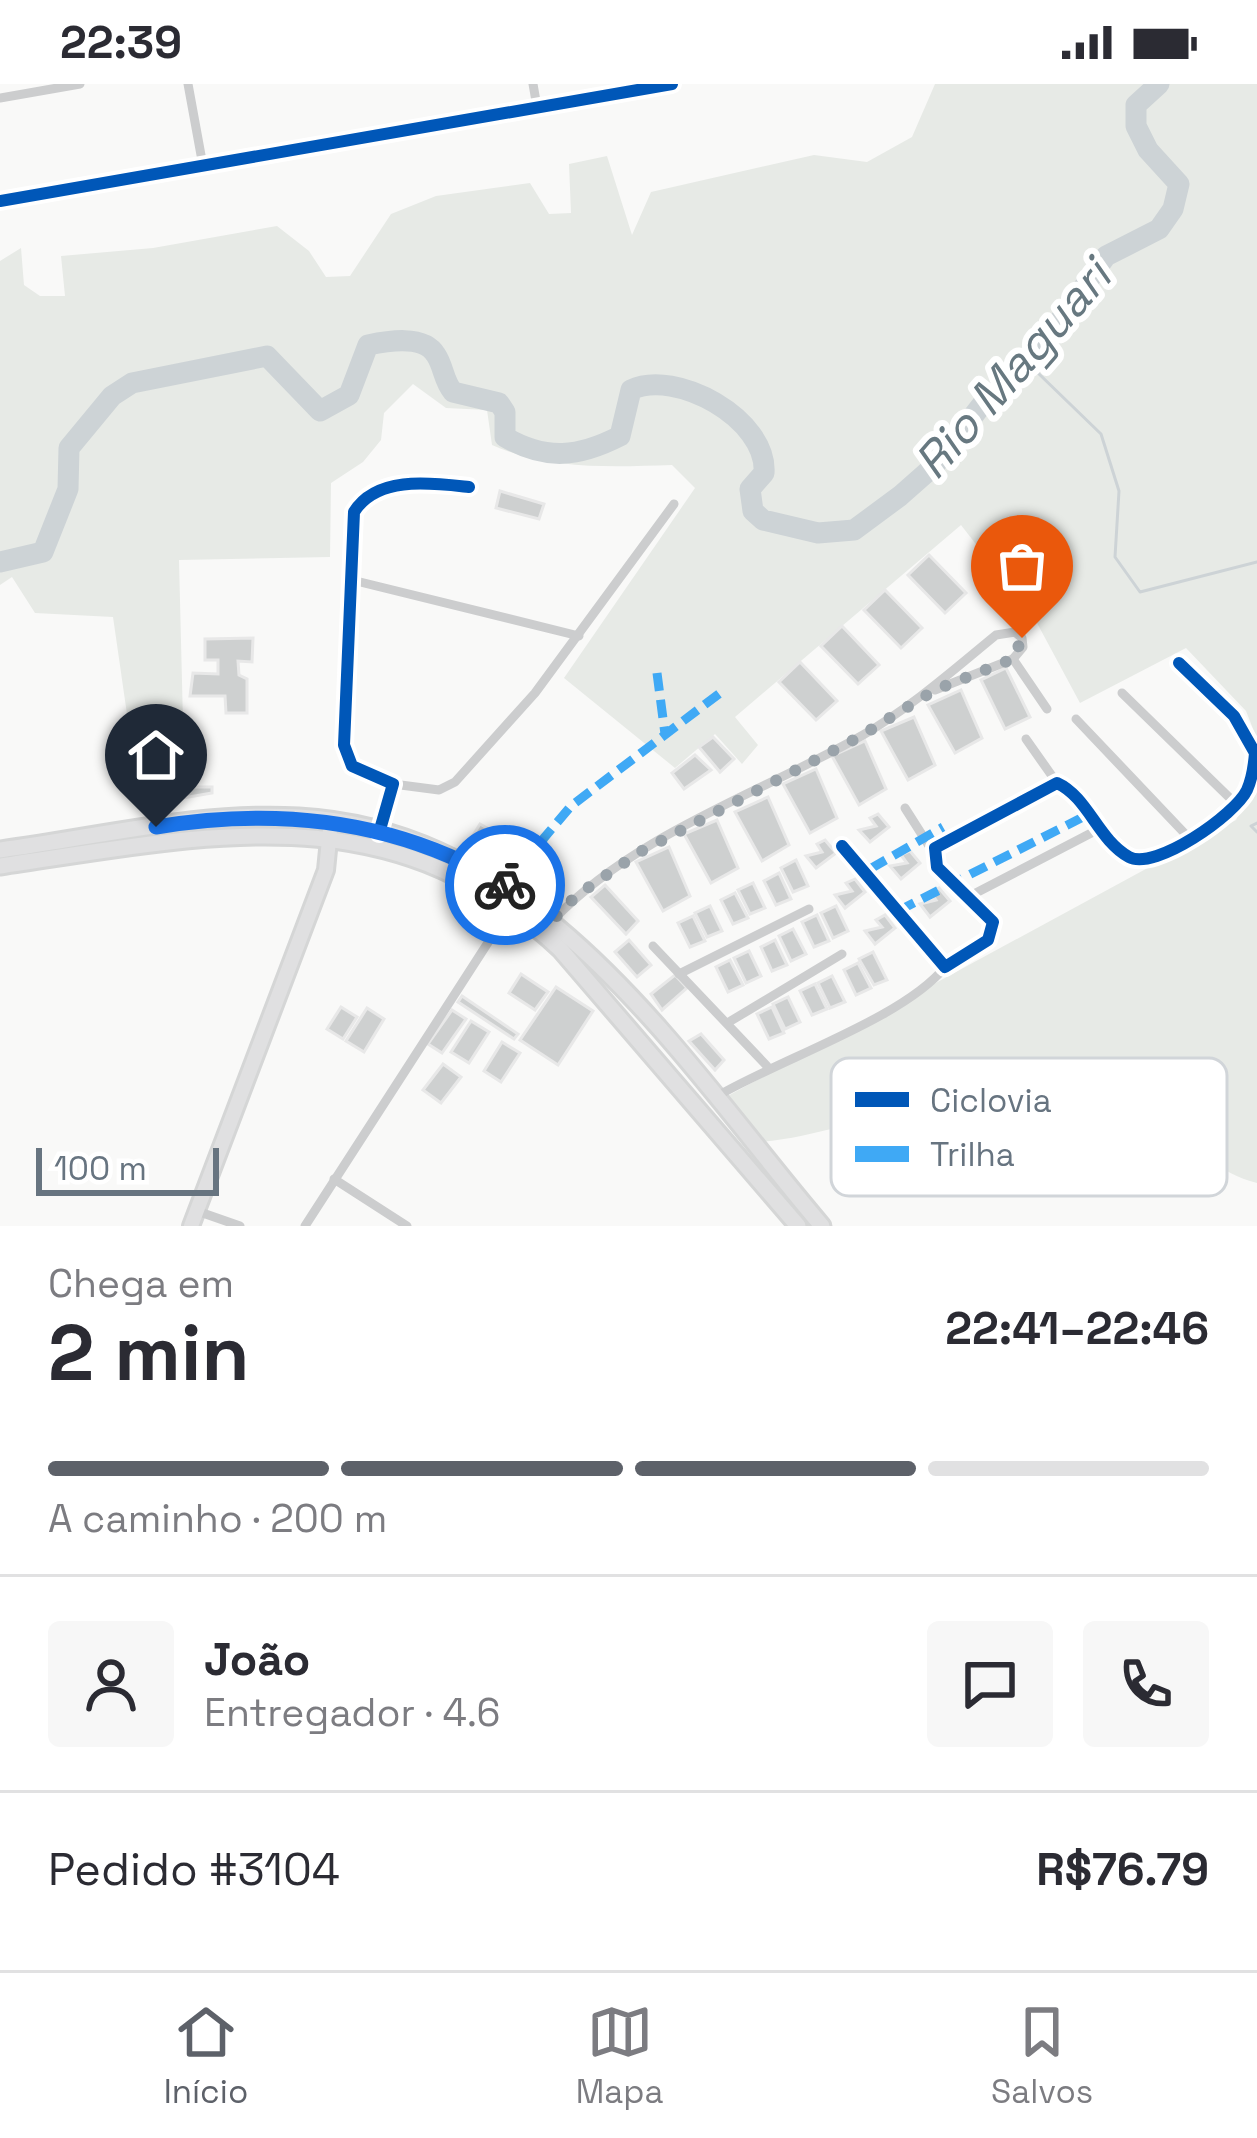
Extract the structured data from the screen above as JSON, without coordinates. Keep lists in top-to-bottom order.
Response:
{
  "water": ["Rio Maguari"],
  "legend": ["Ciclovia", "Trilha"],
  "scale_bar": "100 m",
  "page": {
    "status": "22:39",
    "scale": "100 m",
    "heading": ["2 min", "Chega em", "22:41–22:46"],
    "panel": [
      "João",
      "Entregador · 4.6",
      "Pedido #3104",
      "R$76.79"
    ],
    "bar": "A caminho · 200 m",
    "tabs": ["Início", "Mapa", "Salvos"]
  }
}
